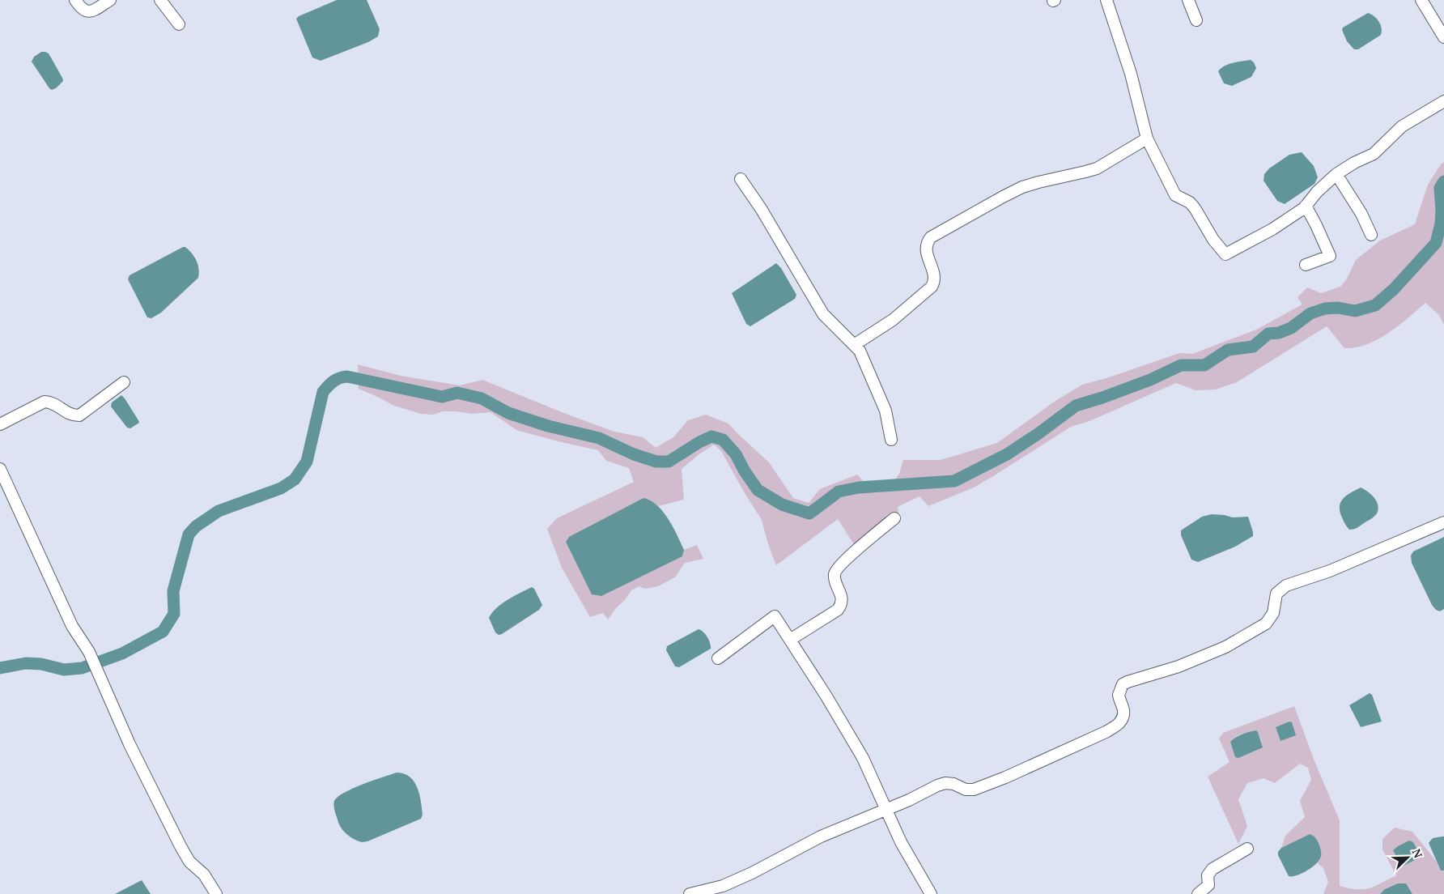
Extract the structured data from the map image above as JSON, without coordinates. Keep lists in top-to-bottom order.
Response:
{
  "north": "top right"
}
